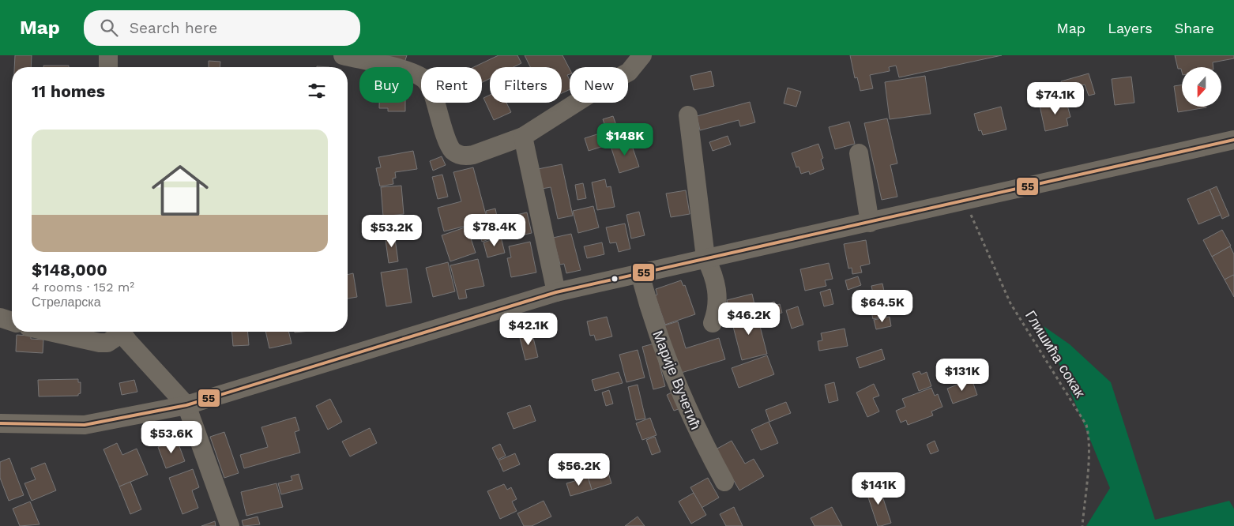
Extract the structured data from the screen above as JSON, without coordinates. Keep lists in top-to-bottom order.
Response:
{
  "streets": {
    "street": ["Марије Вучетић"],
    "path": ["Глишића сокак"]
  },
  "lines": ["transit line 55"],
  "north": "bottom",
  "page": {
    "header": "Map",
    "search": "Search here",
    "nav": ["Map", "Layers", "Share"],
    "chip": [
      "Buy",
      "Rent",
      "Filters",
      "New"
    ],
    "heading": "11 homes",
    "price": [
      "$74.1K",
      "$148K",
      "$78.4K",
      "$53.2K",
      "$64.5K",
      "$46.2K",
      "$42.1K",
      "$131K",
      "$53.6K",
      "$56.2K",
      "$141K"
    ],
    "list": [
      {
        "name": "$148,000",
        "note": "4 rooms · 152 m² · Стреларска"
      }
    ]
  }
}
